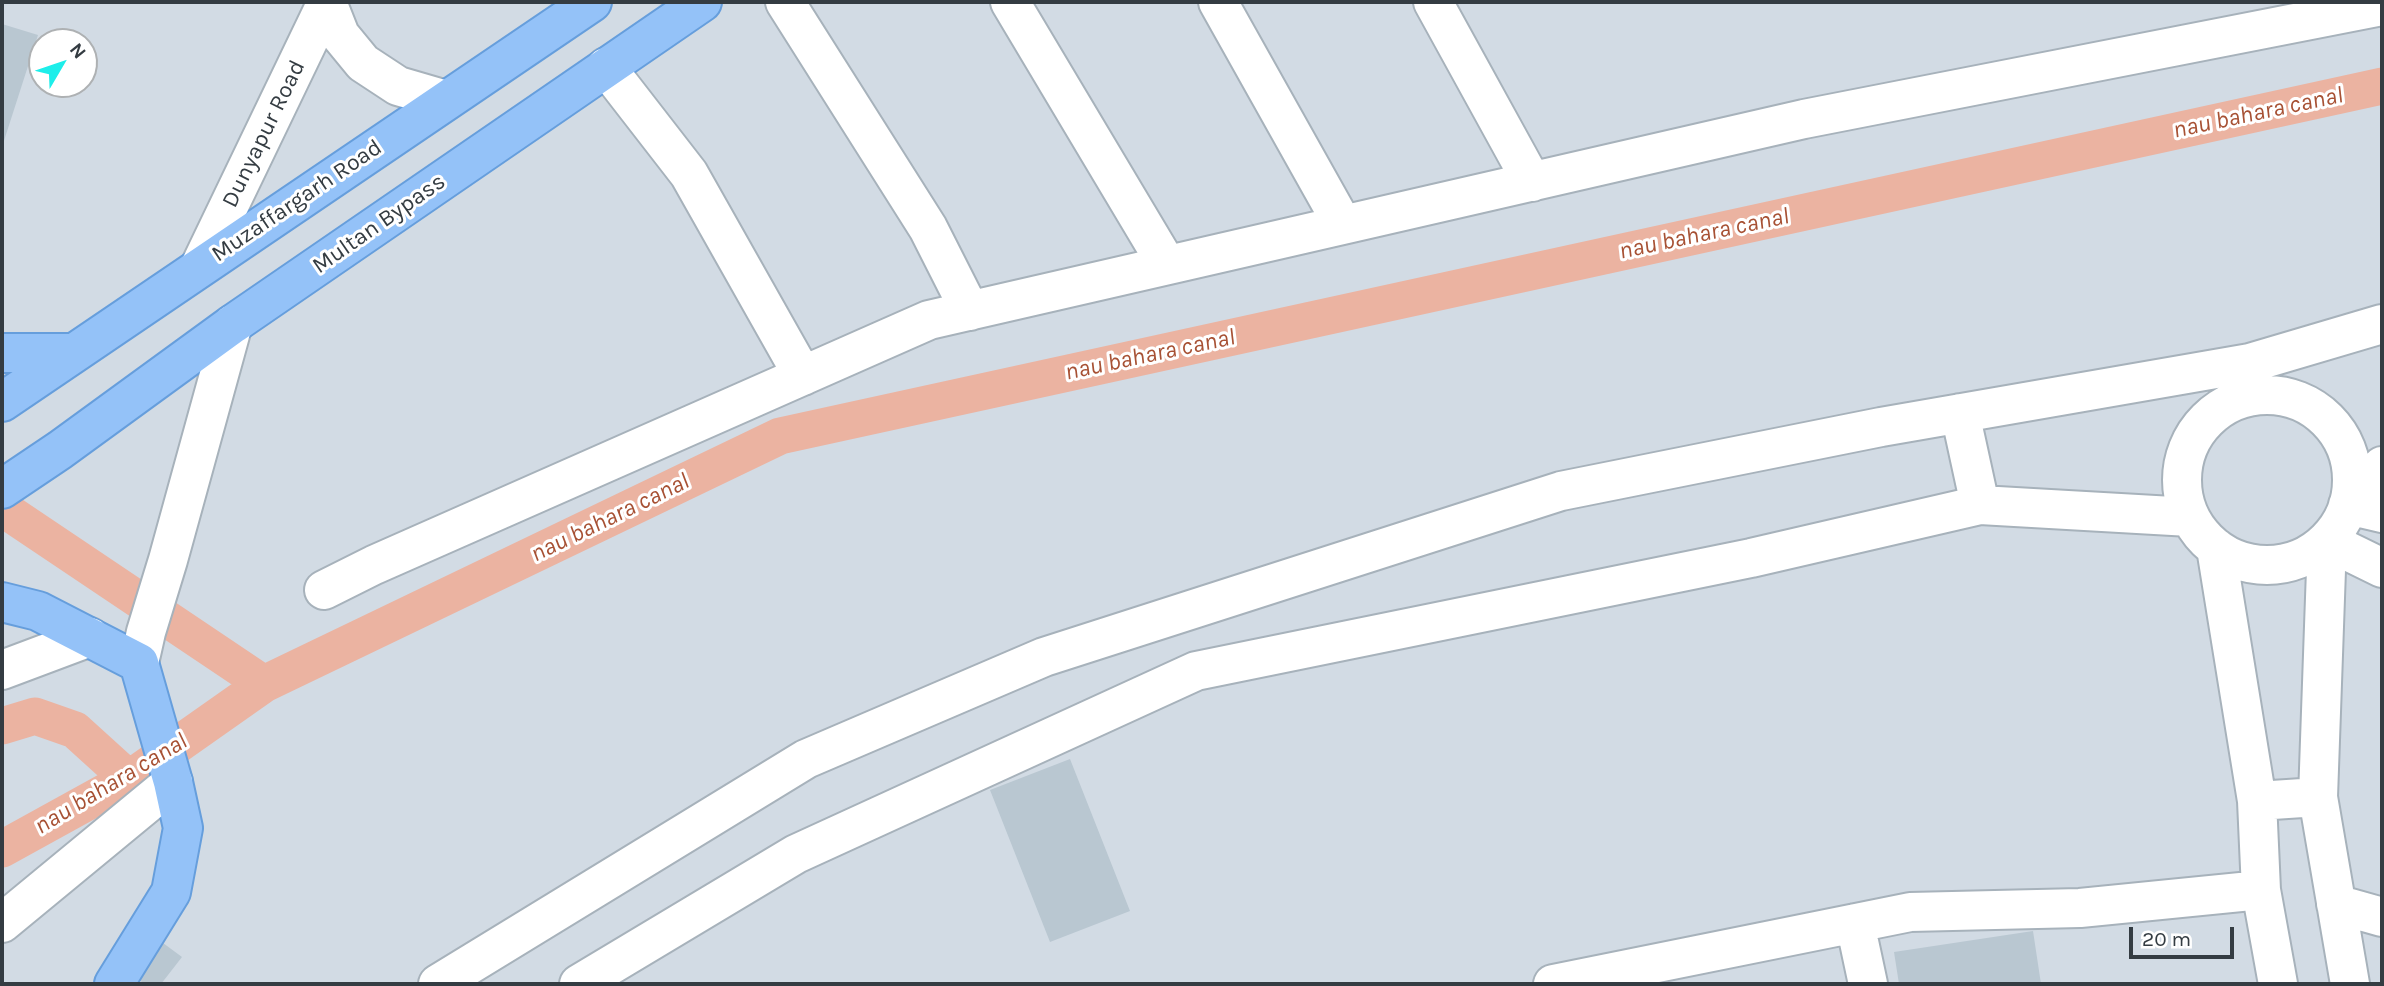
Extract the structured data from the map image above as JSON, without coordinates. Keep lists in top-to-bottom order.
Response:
{
  "streets": {
    "main road": ["Muzaffargarh Road", "Multan Bypass"],
    "street": ["Dunyapur Road"]
  },
  "crossings": [
    ["Dunyapur Road", "Muzaffargarh Road"]
  ],
  "water": ["nau bahara canal"],
  "scale_bar": "20 m",
  "north": "top right"
}
